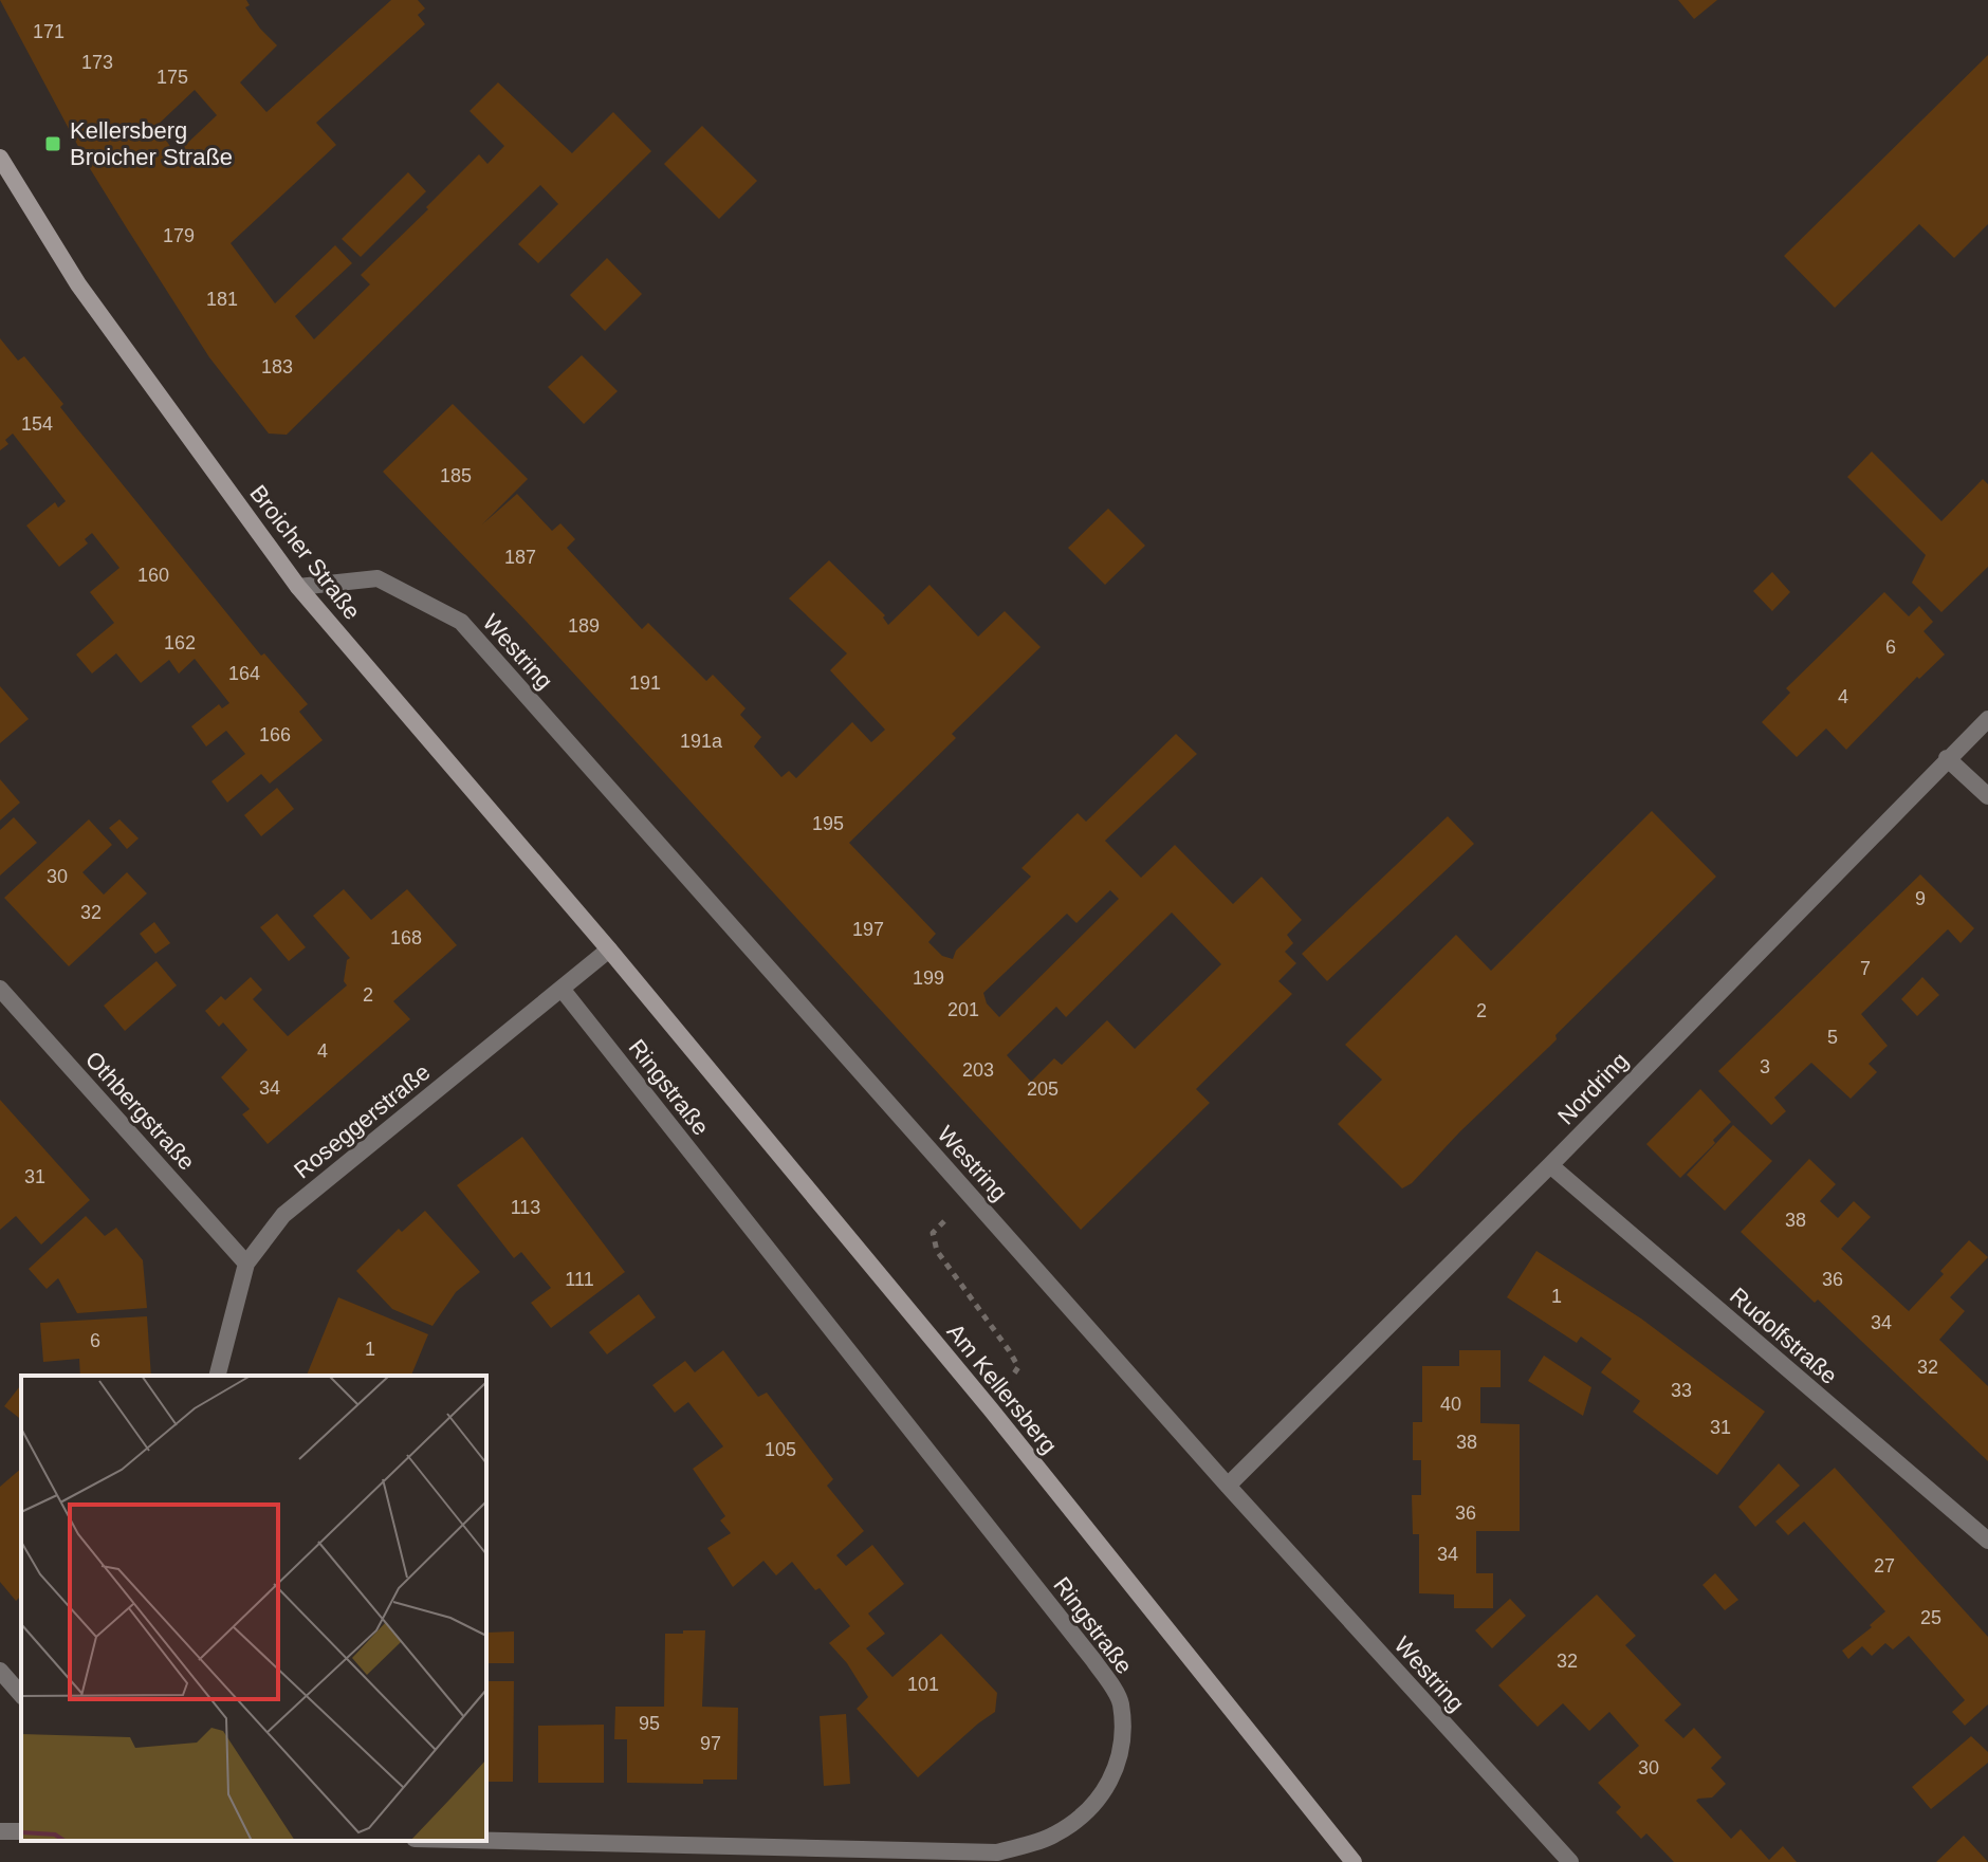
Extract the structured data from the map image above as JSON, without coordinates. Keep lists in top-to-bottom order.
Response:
{
  "streets": {
    "main road": ["Broicher Straße", "Am Kellersberg"],
    "street": [
      "Westring",
      "Ringstraße",
      "Nordring",
      "Othbergstraße",
      "Roseggerstraße",
      "Rudolfstraße"
    ]
  },
  "crossings": [
    ["Broicher Straße", "Westring"],
    ["Broicher Straße", "Roseggerstraße"],
    ["Broicher Straße", "Am Kellersberg"],
    ["Westring", "Nordring"],
    ["Ringstraße", "Roseggerstraße"],
    ["Nordring", "Rudolfstraße"],
    ["Othbergstraße", "Roseggerstraße"],
    ["Roseggerstraße", "Am Kellersberg"]
  ],
  "places": {
    "transit": ["Kellersberg Broicher Straße"]
  },
  "house_numbers": [
    "171",
    "173",
    "175",
    "179",
    "181",
    "183",
    "154",
    "185",
    "187",
    "160",
    "189",
    "162",
    "6",
    "164",
    "191",
    "4",
    "166",
    "191a",
    "195",
    "30",
    "9",
    "32",
    "197",
    "168",
    "7",
    "199",
    "2",
    "201",
    "2",
    "5",
    "4",
    "3",
    "203",
    "34",
    "205",
    "31",
    "113",
    "38",
    "111",
    "36",
    "1",
    "34",
    "6",
    "1",
    "32",
    "33",
    "40",
    "31",
    "38",
    "105",
    "36",
    "34",
    "27",
    "25",
    "32",
    "101",
    "95",
    "97",
    "30"
  ]
}
